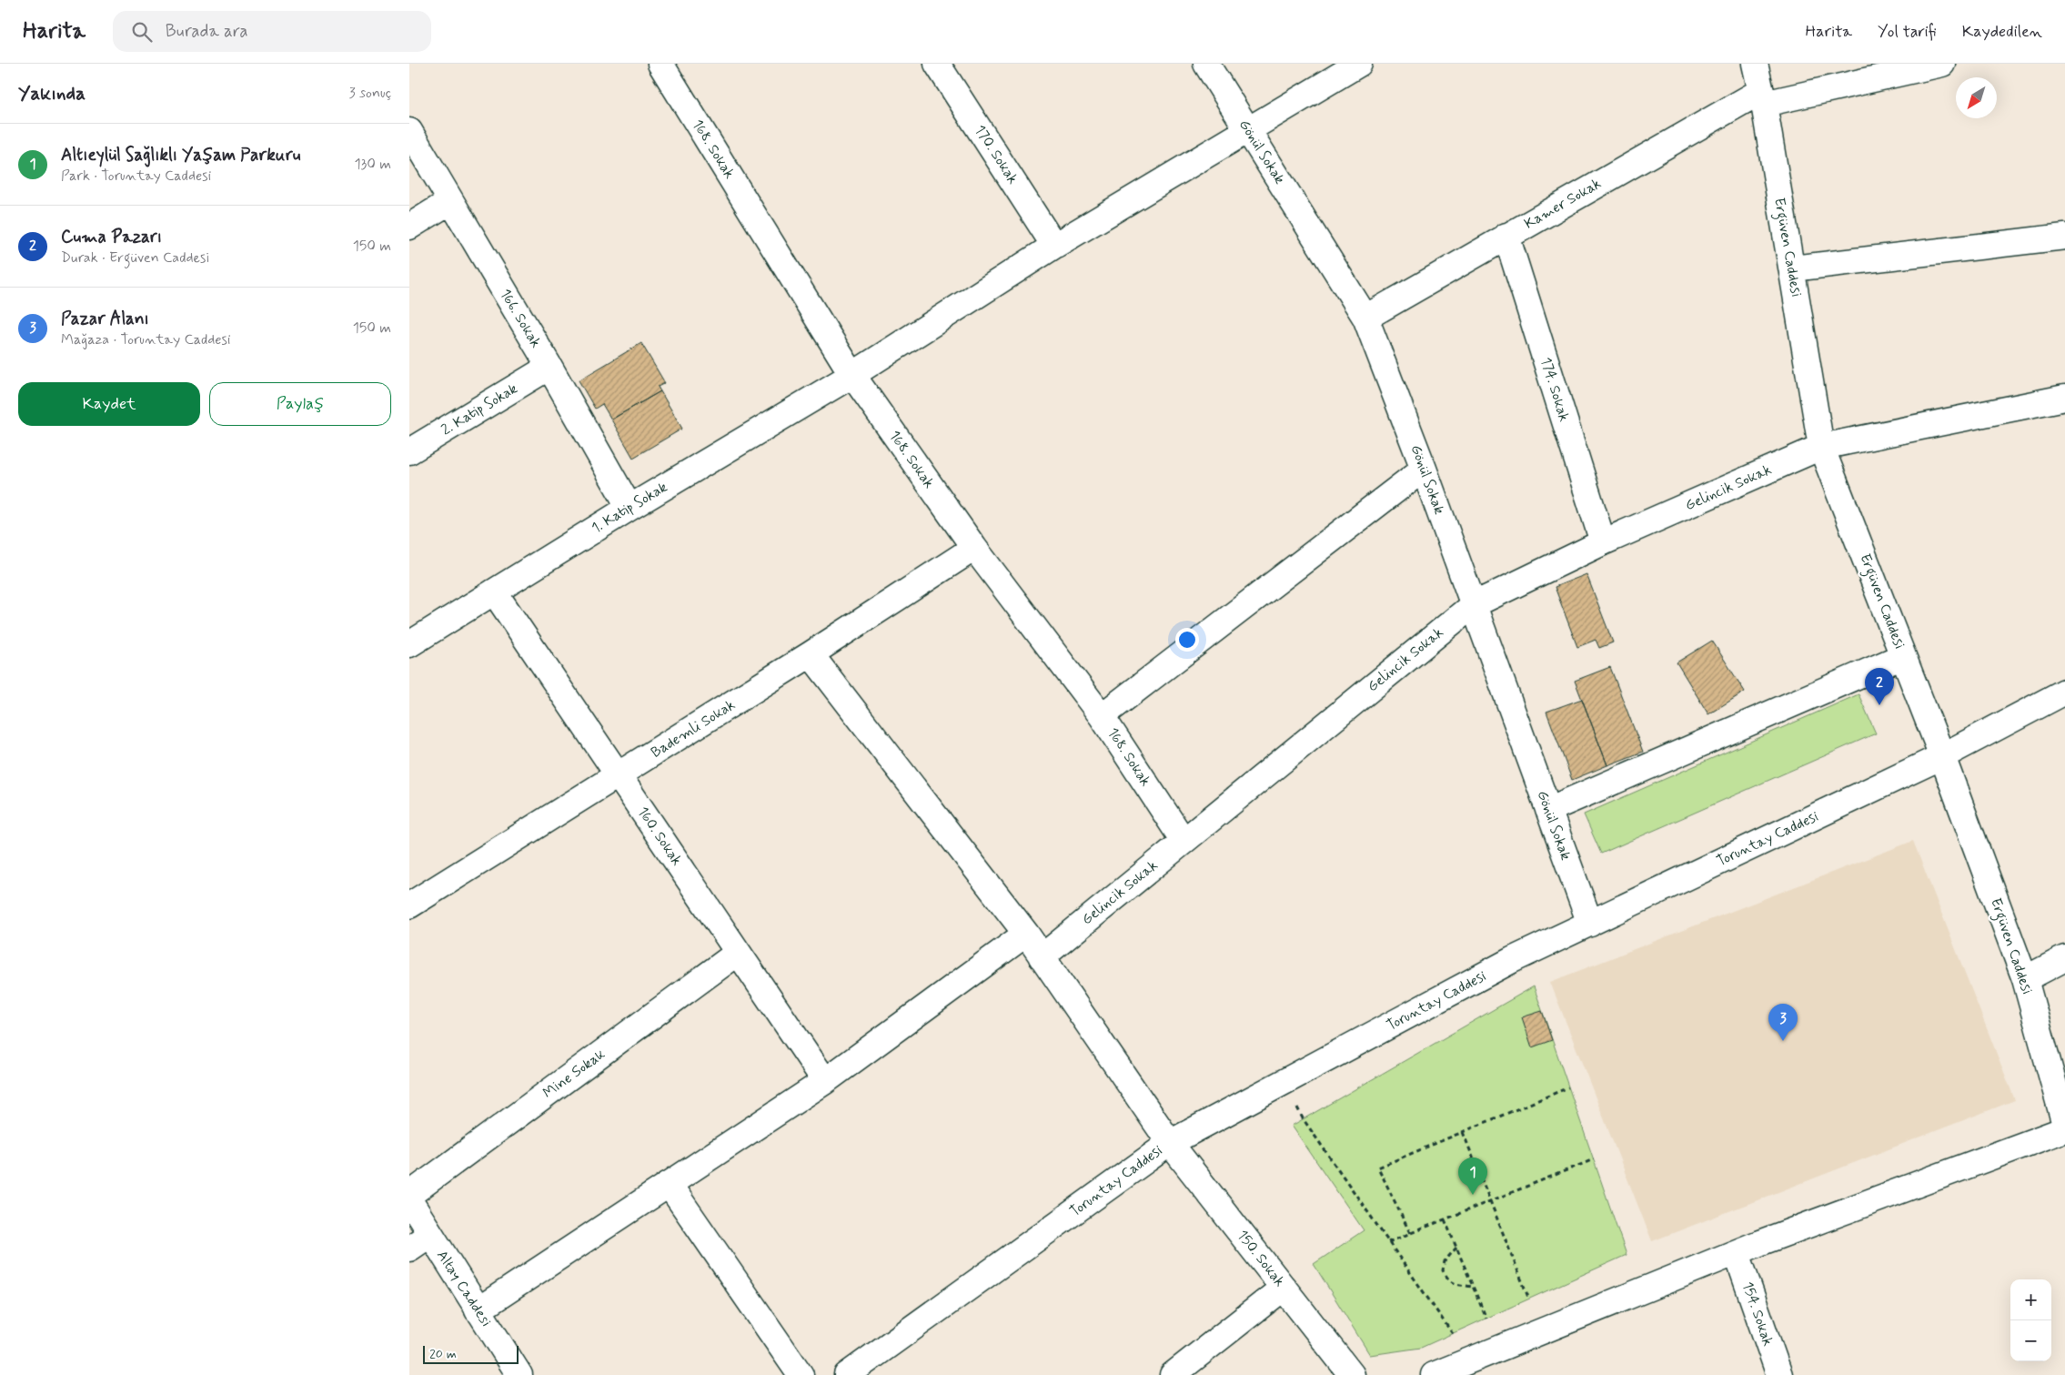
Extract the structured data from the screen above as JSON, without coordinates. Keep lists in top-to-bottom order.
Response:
{
  "streets": {
    "street": [
      "168. Sokak",
      "Gönül Sokak",
      "170. Sokak",
      "Kamer Sokak",
      "Ergüven Caddesi",
      "166. Sokak",
      "174. Sokak",
      "2. Katip Sokak",
      "Gelincik Sokak",
      "1. Katip Sokak",
      "Bademli Sokak",
      "160. Sokak",
      "Toruntay Caddesi",
      "Mine Sokak",
      "150. Sokak",
      "Altay Caddesi",
      "154. Sokak"
    ]
  },
  "crossings": [
    ["168. Sokak", "Gelincik Sokak"],
    ["168. Sokak", "1. Katip Sokak"],
    ["168. Sokak", "Bademli Sokak"],
    ["Gönül Sokak", "Kamer Sokak"],
    ["Gönül Sokak", "Gelincik Sokak"],
    ["Gönül Sokak", "1. Katip Sokak"],
    ["Gönül Sokak", "Toruntay Caddesi"],
    ["170. Sokak", "1. Katip Sokak"],
    ["Kamer Sokak", "Ergüven Caddesi"],
    ["Kamer Sokak", "174. Sokak"],
    ["Ergüven Caddesi", "Gelincik Sokak"],
    ["Ergüven Caddesi", "Toruntay Caddesi"],
    ["166. Sokak", "2. Katip Sokak"],
    ["166. Sokak", "1. Katip Sokak"],
    ["174. Sokak", "Gelincik Sokak"],
    ["Gelincik Sokak", "150. Sokak"],
    ["1. Katip Sokak", "160. Sokak"],
    ["Bademli Sokak", "160. Sokak"],
    ["Bademli Sokak", "150. Sokak"],
    ["160. Sokak", "Mine Sokak"],
    ["Toruntay Caddesi", "150. Sokak"]
  ],
  "scale_bar": "20 m",
  "north": "bottom left",
  "page": {
    "header": "Harita",
    "search": "Burada ara",
    "nav": ["Harita", "Yol tarifi", "Kaydedilen"],
    "heading": ["Yakında", "3 sonuç"],
    "list": [
      {
        "mark": "1",
        "name": "Altıeylül Sağlıklı Yaşam Parkuru",
        "note": "Park · Toruntay Caddesi",
        "value": "130 m"
      },
      {
        "mark": "2",
        "name": "Cuma Pazarı",
        "note": "Durak · Ergüven Caddesi",
        "value": "150 m"
      },
      {
        "mark": "3",
        "name": "Pazar Alanı",
        "note": "Mağaza · Toruntay Caddesi",
        "value": "150 m"
      }
    ],
    "buttons": ["Kaydet", "Paylaş"],
    "pins": ["2", "3", "1"],
    "map_buttons": ["+", "−"],
    "scale": "20 m"
  }
}
